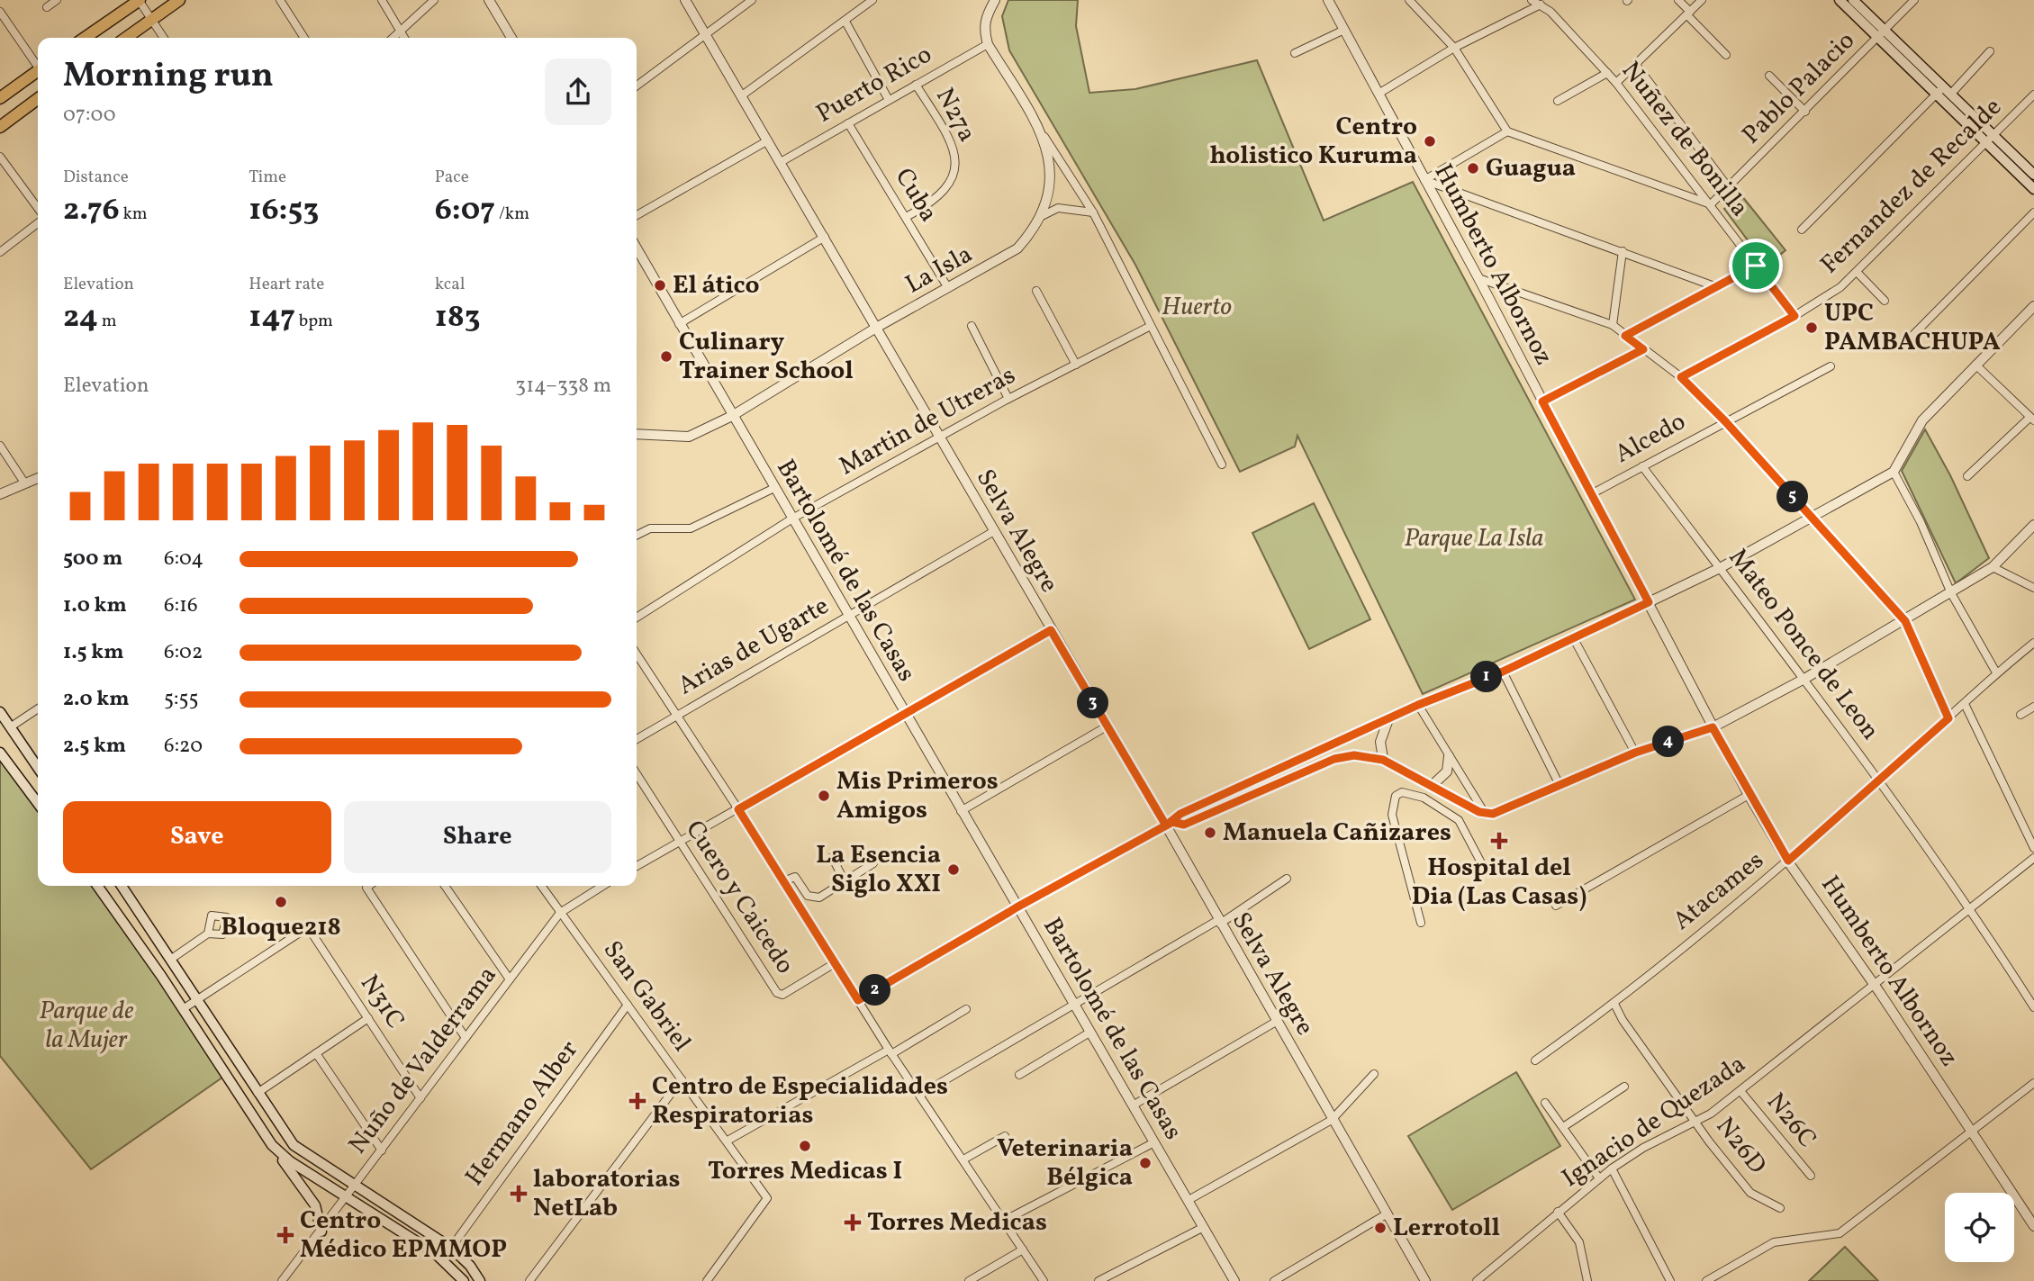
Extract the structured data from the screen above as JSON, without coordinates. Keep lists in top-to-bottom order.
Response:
{
  "streets": {
    "street": [
      "Puerto Rico",
      "Pablo Palacio",
      "N27a",
      "Nuñez de Bonilla",
      "Fernandez de Recalde",
      "Cuba",
      "Humberto Albornoz",
      "La Isla",
      "Martin de Utreras",
      "Alcedo",
      "Selva Alegre",
      "Bartolomé de las Casas",
      "Mateo Ponce de Leon",
      "Arias de Ugarte",
      "Atacames",
      "Cuero y Caicedo",
      "San Gabriel",
      "N31C",
      "Nuño de Valderrama",
      "Hermano Alber",
      "N26C",
      "Ignacio de Quezada",
      "N26D"
    ]
  },
  "crossings": [
    ["Puerto Rico", "N27a"],
    ["Puerto Rico", "Cuba"],
    ["Puerto Rico", "La Isla"],
    ["Puerto Rico", "Selva Alegre"],
    ["Pablo Palacio", "Nuñez de Bonilla"],
    ["N27a", "Cuba"],
    ["Nuñez de Bonilla", "Fernandez de Recalde"],
    ["Cuba", "La Isla"],
    ["Humberto Albornoz", "Alcedo"],
    ["Humberto Albornoz", "Atacames"],
    ["Humberto Albornoz", "Ignacio de Quezada"],
    ["La Isla", "Selva Alegre"],
    ["La Isla", "Bartolomé de las Casas"],
    ["Martin de Utreras", "Selva Alegre"],
    ["Martin de Utreras", "Bartolomé de las Casas"],
    ["Alcedo", "Mateo Ponce de Leon"],
    ["Selva Alegre", "Arias de Ugarte"],
    ["Bartolomé de las Casas", "Arias de Ugarte"],
    ["Mateo Ponce de Leon", "Atacames"],
    ["Mateo Ponce de Leon", "Ignacio de Quezada"],
    ["Atacames", "N26D"],
    ["San Gabriel", "Nuño de Valderrama"],
    ["San Gabriel", "Hermano Alber"],
    ["N31C", "Nuño de Valderrama"],
    ["N26C", "Ignacio de Quezada"],
    ["Ignacio de Quezada", "N26D"]
  ],
  "parks": ["Huerto", "Parque La Isla", "Parque de la Mujer"],
  "places": {
    "other": [
      "Centro holistico Kuruma",
      "Guagua",
      "El ático",
      "UPC PAMBACHUPA",
      "Culinary Trainer School",
      "Mis Primeros Amigos",
      "Manuela Cañizares",
      "La Esencia Siglo XXI",
      "Bloque218",
      "Torres Medicas I",
      "Veterinaria Bélgica",
      "Lerrotoll"
    ],
    "health": [
      "Hospital del Dia (Las Casas)",
      "Centro de Especialidades Respiratorias",
      "laboratorias NetLab",
      "Torres Medicas",
      "Centro Médico EPMMOP"
    ]
  },
  "page": {
    "heading": ["Morning run", "07:00"],
    "stats": [
      ["Distance", "2.76 km"],
      ["Time", "16:53"],
      ["Pace", "6:07 /km"],
      ["Elevation", "24 m"],
      ["Heart rate", "147 bpm"],
      ["kcal", "183"]
    ],
    "chart": ["Elevation", "314–338 m"],
    "pins": [
      "5",
      "1",
      "3",
      "4",
      "2"
    ],
    "list": [
      {
        "name": "500 m",
        "note": "6:04"
      },
      {
        "name": "1.0 km",
        "note": "6:16"
      },
      {
        "name": "1.5 km",
        "note": "6:02"
      },
      {
        "name": "2.0 km",
        "note": "5:55"
      },
      {
        "name": "2.5 km",
        "note": "6:20"
      }
    ],
    "buttons": ["Save", "Share"]
  }
}
